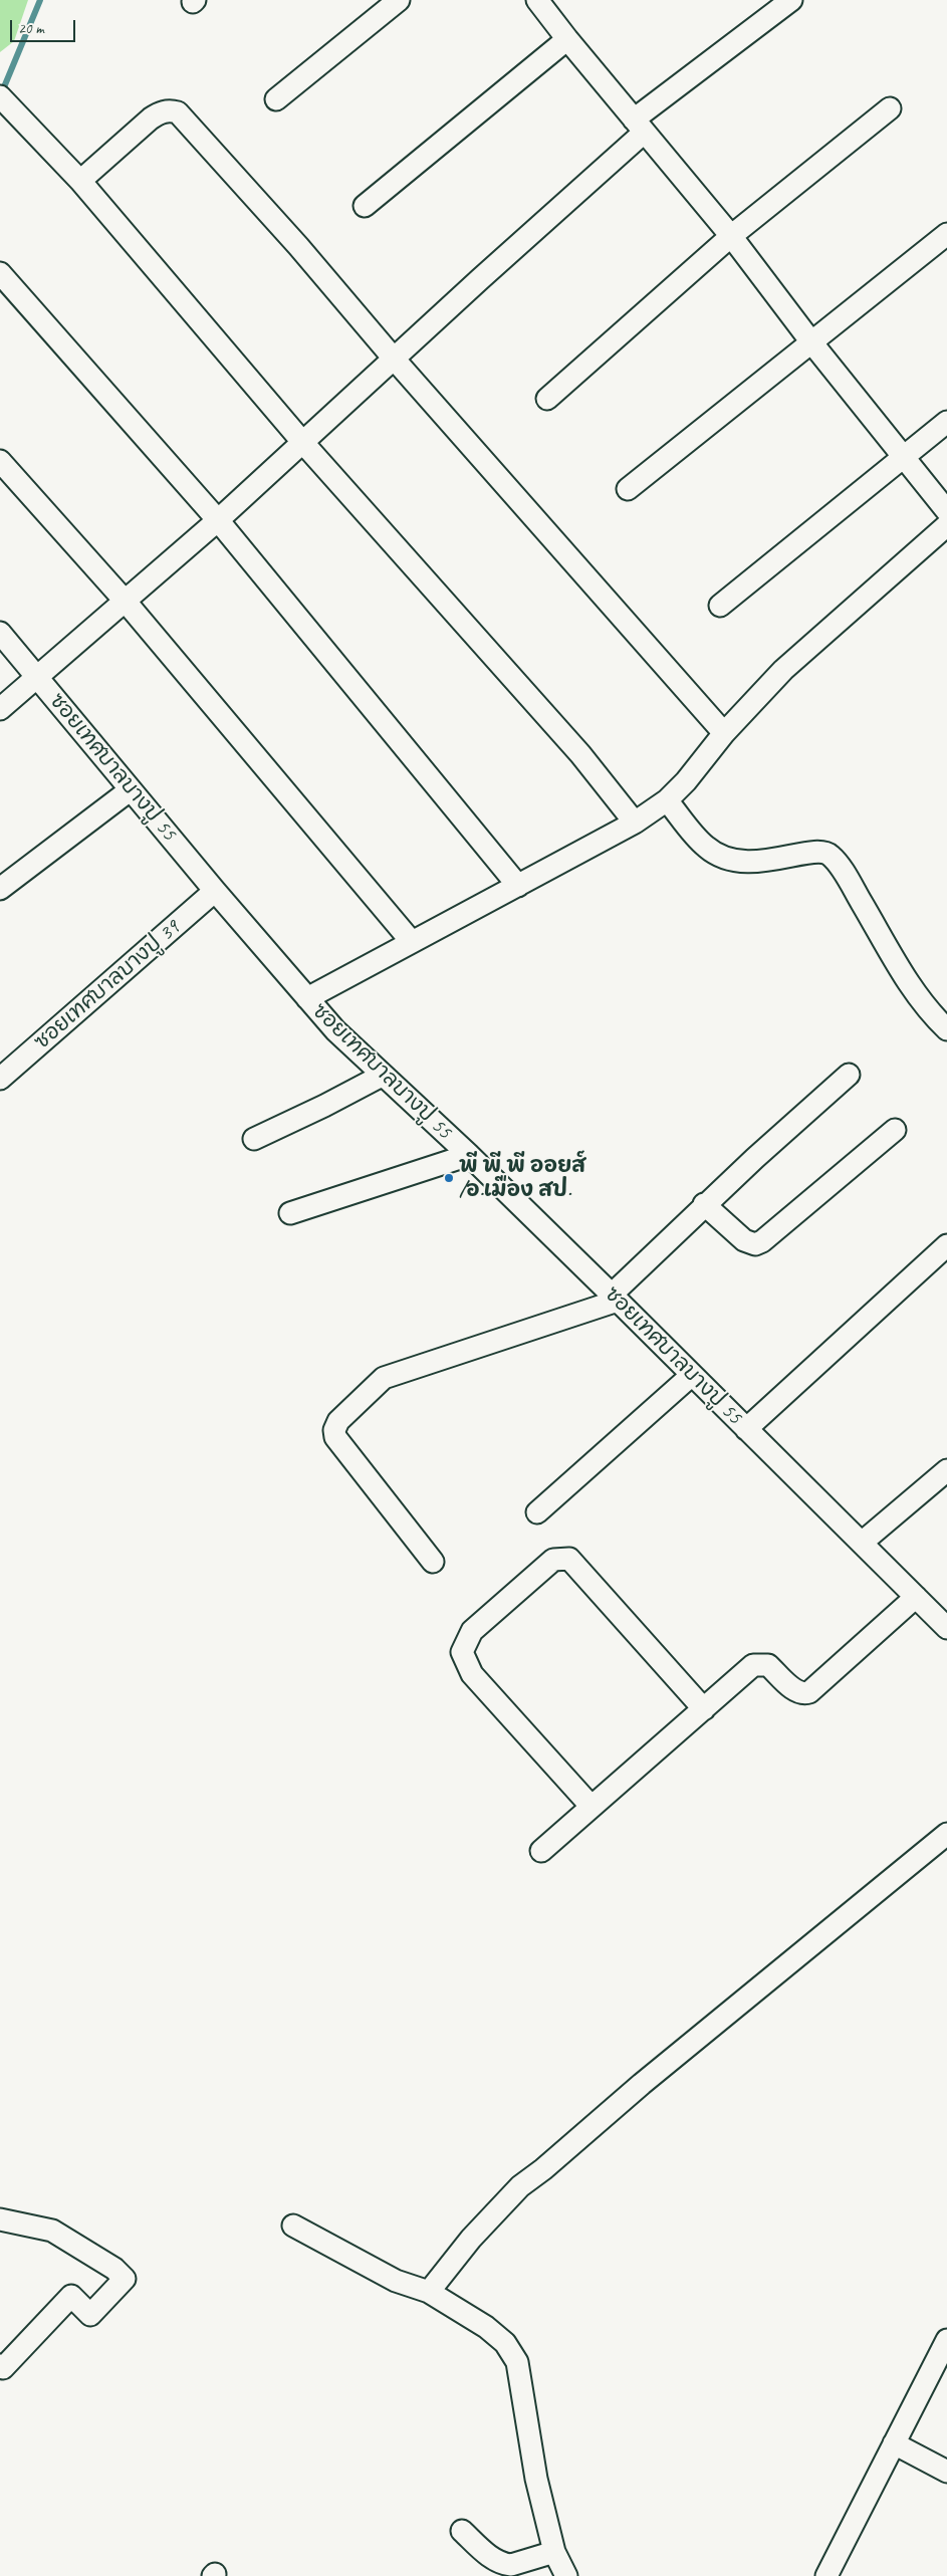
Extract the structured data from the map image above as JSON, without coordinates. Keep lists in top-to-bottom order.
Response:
{
  "streets": {
    "street": ["ซอยเทศบาลบางปู 55", "ซอยเทศบาลบางปู 39"]
  },
  "crossings": [
    ["ซอยเทศบาลบางปู 55", "ซอยเทศบาลบางปู 39"]
  ],
  "places": ["พี พี พี ออยส์ /อ.เมือง สป."],
  "scale_bar": "20 m"
}
